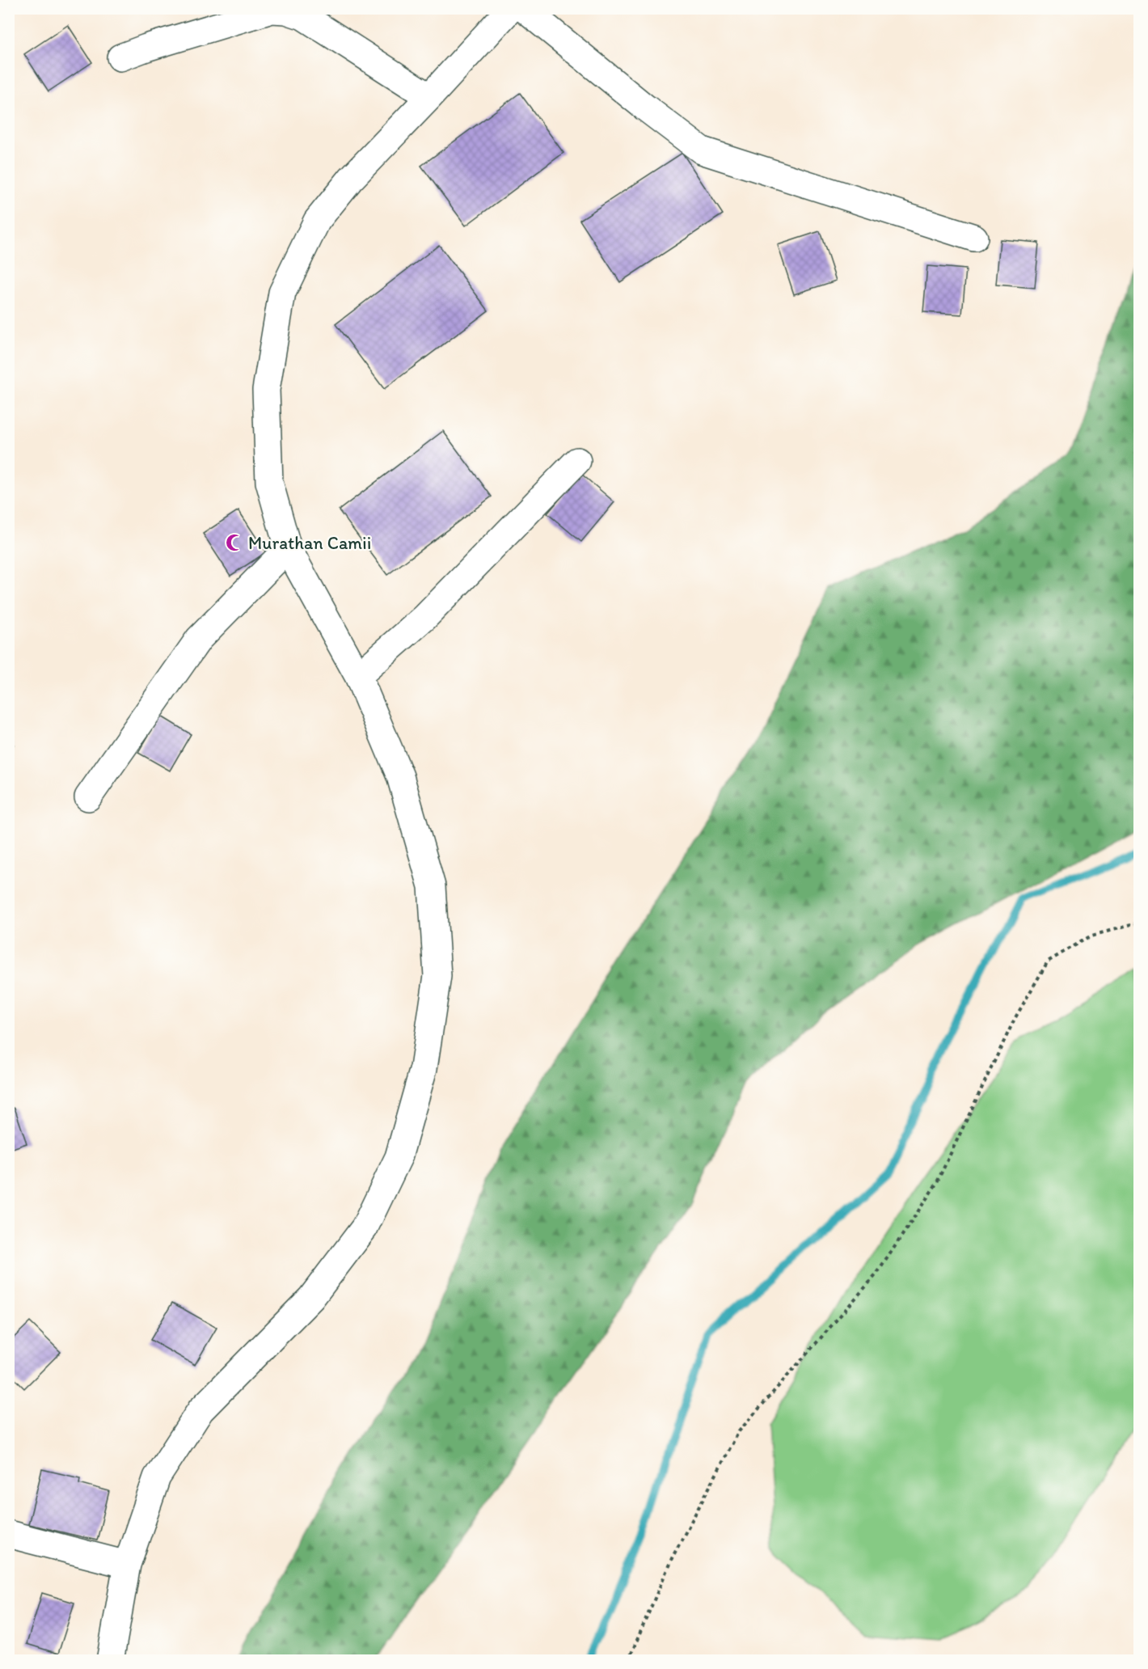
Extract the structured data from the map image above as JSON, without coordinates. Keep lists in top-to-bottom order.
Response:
{
  "places": {
    "mosque": ["Murathan Camii"]
  }
}
